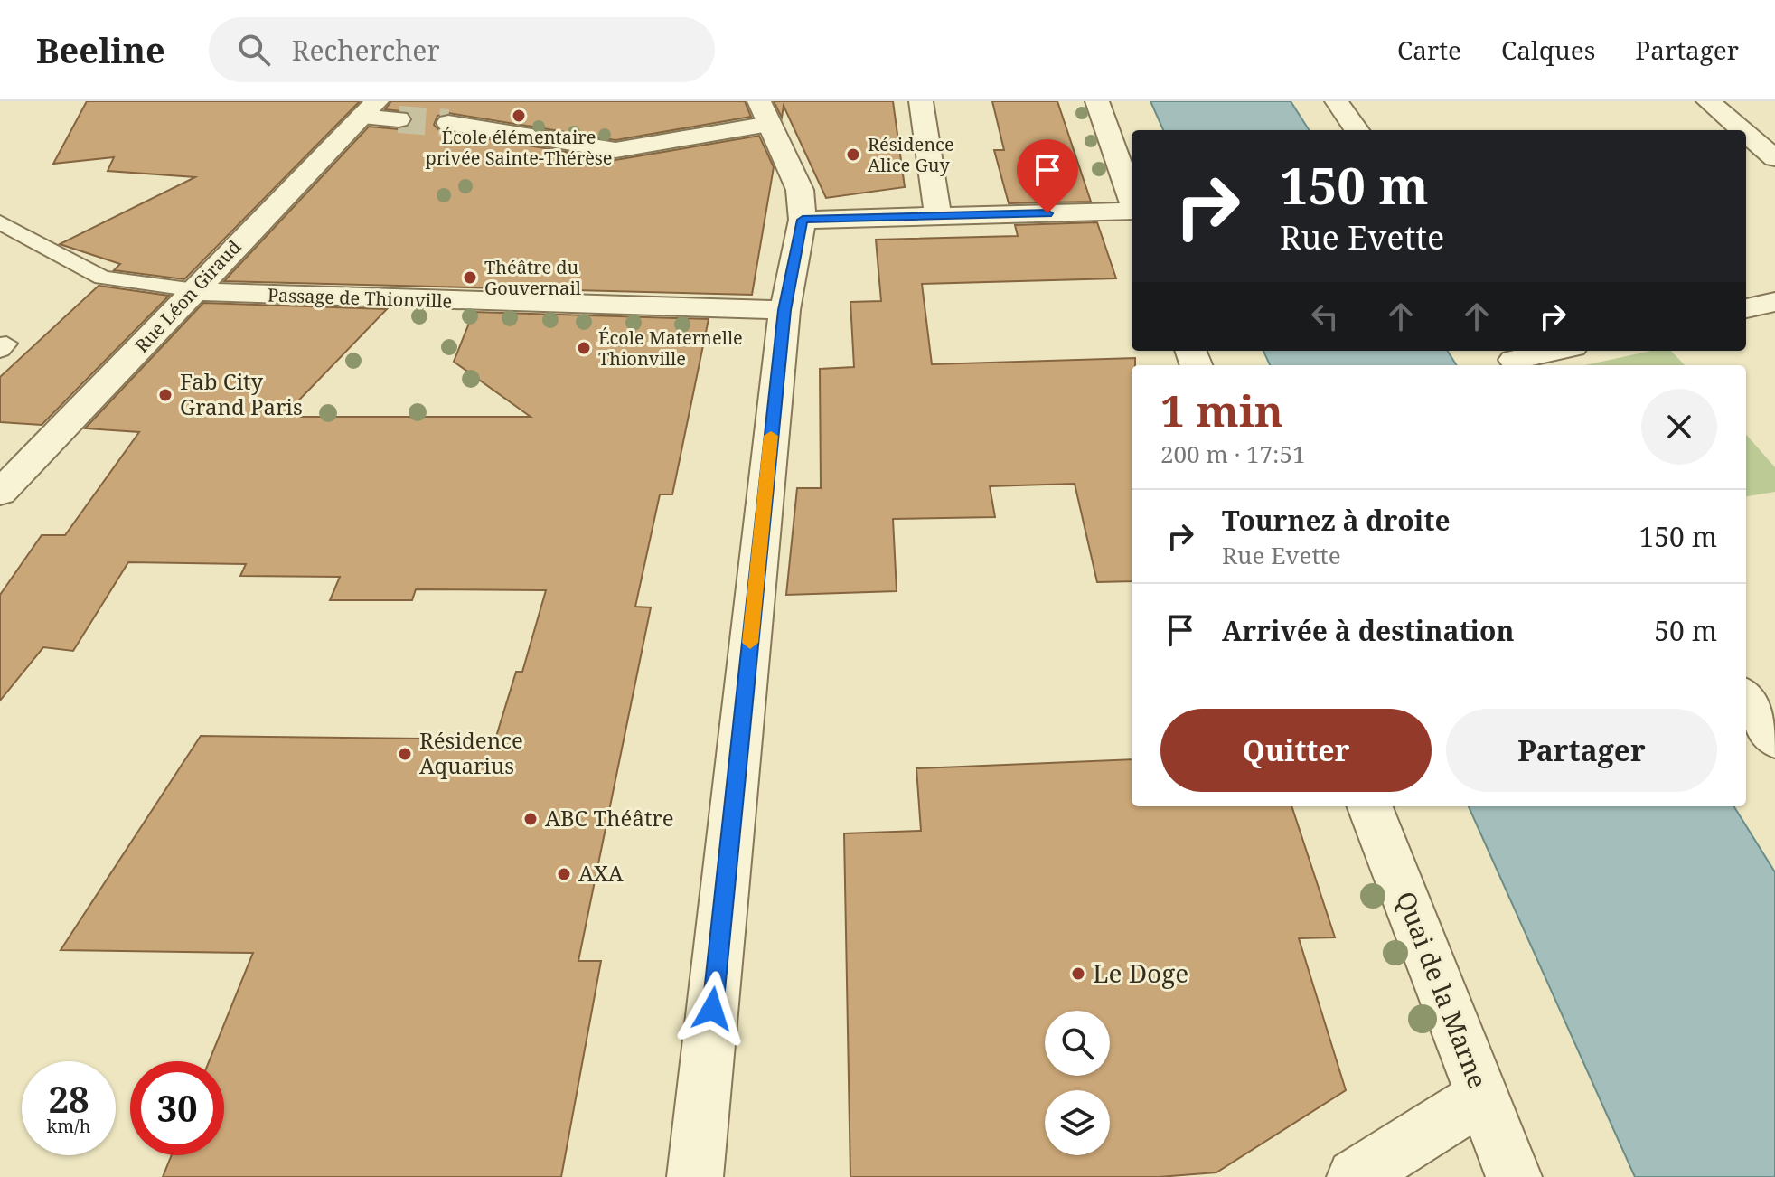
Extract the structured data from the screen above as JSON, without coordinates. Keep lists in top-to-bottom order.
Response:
{
  "streets": {
    "street": ["Rue Léon Giraud", "Passage de Thionville", "Quai de la Marne"]
  },
  "crossings": [
    ["Rue Léon Giraud", "Passage de Thionville"]
  ],
  "places": [
    "École élémentaire privée Sainte-Thérèse",
    "Résidence Alice Guy",
    "Théâtre du Gouvernail",
    "École Maternelle Thionville",
    "Fab City Grand Paris",
    "Résidence Aquarius",
    "ABC Théâtre",
    "AXA",
    "Le Doge"
  ],
  "page": {
    "header": "Beeline",
    "search": "Rechercher",
    "nav": ["Carte", "Calques", "Partager"],
    "turn": ["150 m", "Rue Evette"],
    "heading": ["1 min", "200 m · 17:51"],
    "list": [
      {
        "name": "Tournez à droite",
        "note": "Rue Evette",
        "value": "150 m"
      },
      {
        "name": "Arrivée à destination",
        "value": "50 m"
      }
    ],
    "buttons": ["Quitter", "Partager"],
    "speed": "28 km/h",
    "limit": "30"
  }
}
